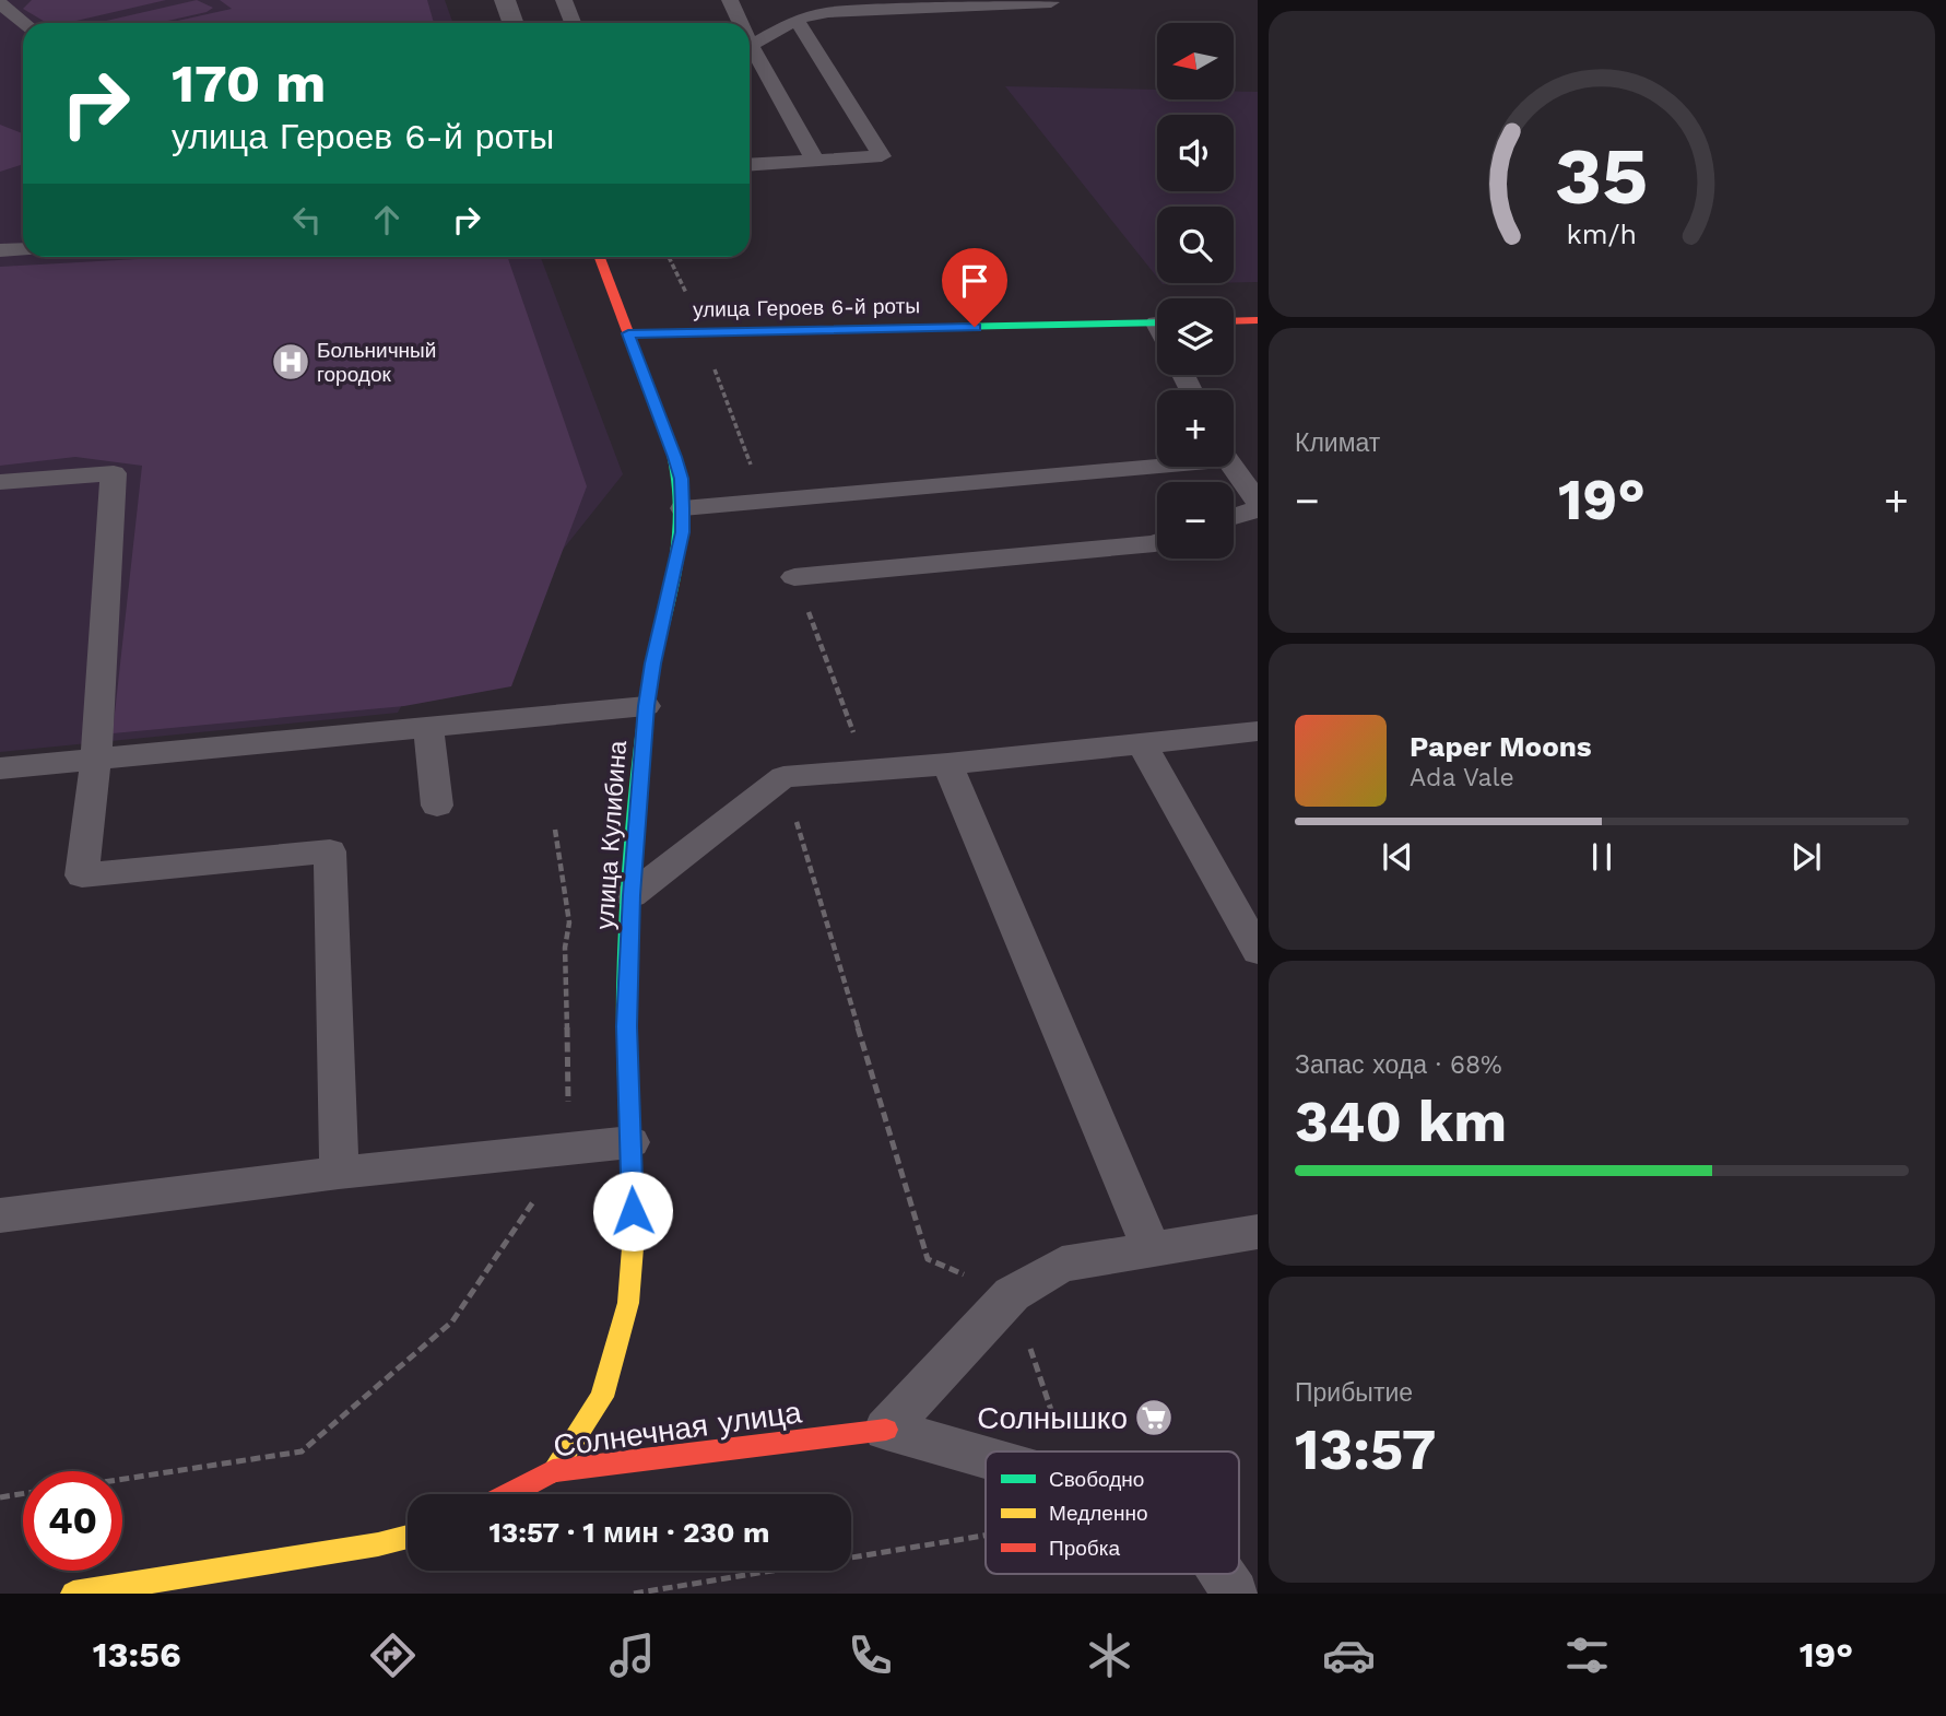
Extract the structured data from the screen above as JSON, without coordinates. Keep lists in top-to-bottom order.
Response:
{
  "streets": {
    "street": ["улица Героев 6-й роты", "улица Кулибина", "Солнечная улица"]
  },
  "crossings": [
    ["улица Героев 6-й роты", "улица Кулибина"],
    ["улица Кулибина", "Солнечная улица"]
  ],
  "places": {
    "hospital": ["Больничный городок"],
    "supermarket": ["Солнышко"]
  },
  "legend": ["Свободно", "Медленно", "Пробка"],
  "north": "left",
  "page": {
    "map_buttons": ["+", "−"],
    "turn": ["170 m", "улица Героев 6-й роты"],
    "tile": [
      "Климат",
      ["Запас хода · 68%", "340 km"],
      ["Прибытие", "13:57"]
    ],
    "heat": ["−", "19°", "+"],
    "song": ["Paper Moons", "Ada Vale"],
    "limit": "40",
    "trip": "13:57 · 1 мин · 230 m",
    "tabs": ["13:56", "19°"],
    "gauge": ["35", "km/h"]
  }
}
